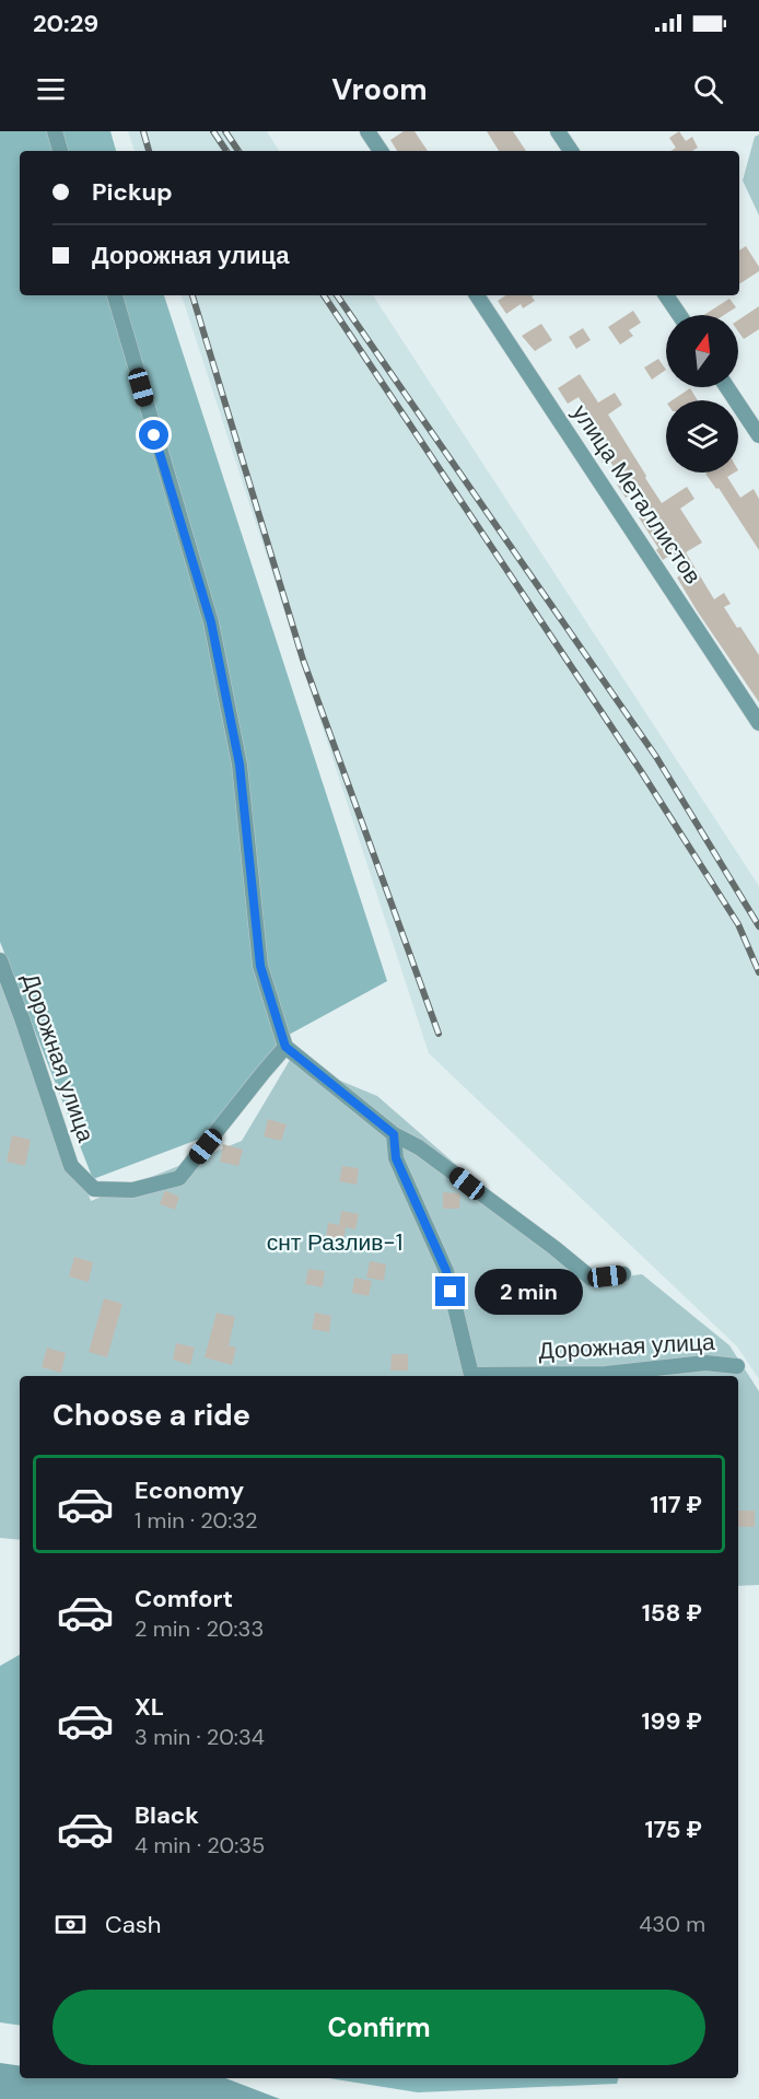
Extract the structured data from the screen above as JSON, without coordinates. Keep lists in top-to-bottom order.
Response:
{
  "streets": {
    "street": ["улица Металлистов", "Дорожная улица"]
  },
  "parks": ["снт Разлив-1"],
  "north": "top",
  "page": {
    "status": "20:29",
    "header": "Vroom",
    "banner": ["Pickup", "Дорожная улица"],
    "bubble": "2 min",
    "heading": "Choose a ride",
    "list": [
      {
        "name": "Economy",
        "note": "1 min · 20:32",
        "value": "117 ₽"
      },
      {
        "name": "Comfort",
        "note": "2 min · 20:33",
        "value": "158 ₽"
      },
      {
        "name": "XL",
        "note": "3 min · 20:34",
        "value": "199 ₽"
      },
      {
        "name": "Black",
        "note": "4 min · 20:35",
        "value": "175 ₽"
      }
    ],
    "pay": ["Cash", "430 m"],
    "buttons": "Confirm"
  }
}
